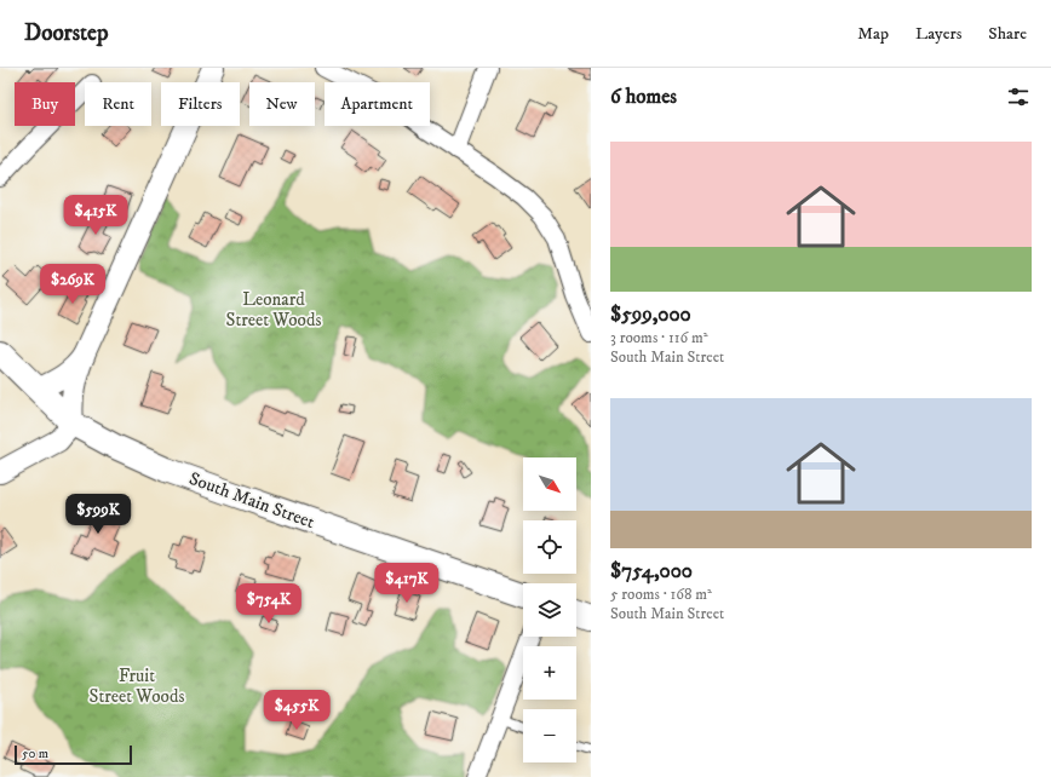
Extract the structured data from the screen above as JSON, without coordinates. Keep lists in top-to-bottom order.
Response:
{
  "streets": {
    "main road": ["South Main Street"]
  },
  "parks": ["Leonard Street Woods", "Fruit Street Woods"],
  "scale_bar": "50 m",
  "north": "bottom right",
  "page": {
    "header": "Doorstep",
    "nav": ["Map", "Layers", "Share"],
    "heading": "6 homes",
    "chip": [
      "Buy",
      "Rent",
      "Filters",
      "New",
      "Apartment"
    ],
    "list": [
      {
        "name": "$599,000",
        "note": "3 rooms · 116 m² · South Main Street"
      },
      {
        "name": "$754,000",
        "note": "5 rooms · 168 m² · South Main Street"
      }
    ],
    "price": [
      "$415K",
      "$269K",
      "$599K",
      "$417K",
      "$754K",
      "$455K"
    ],
    "map_buttons": ["+", "−"],
    "scale": "50 m"
  }
}
